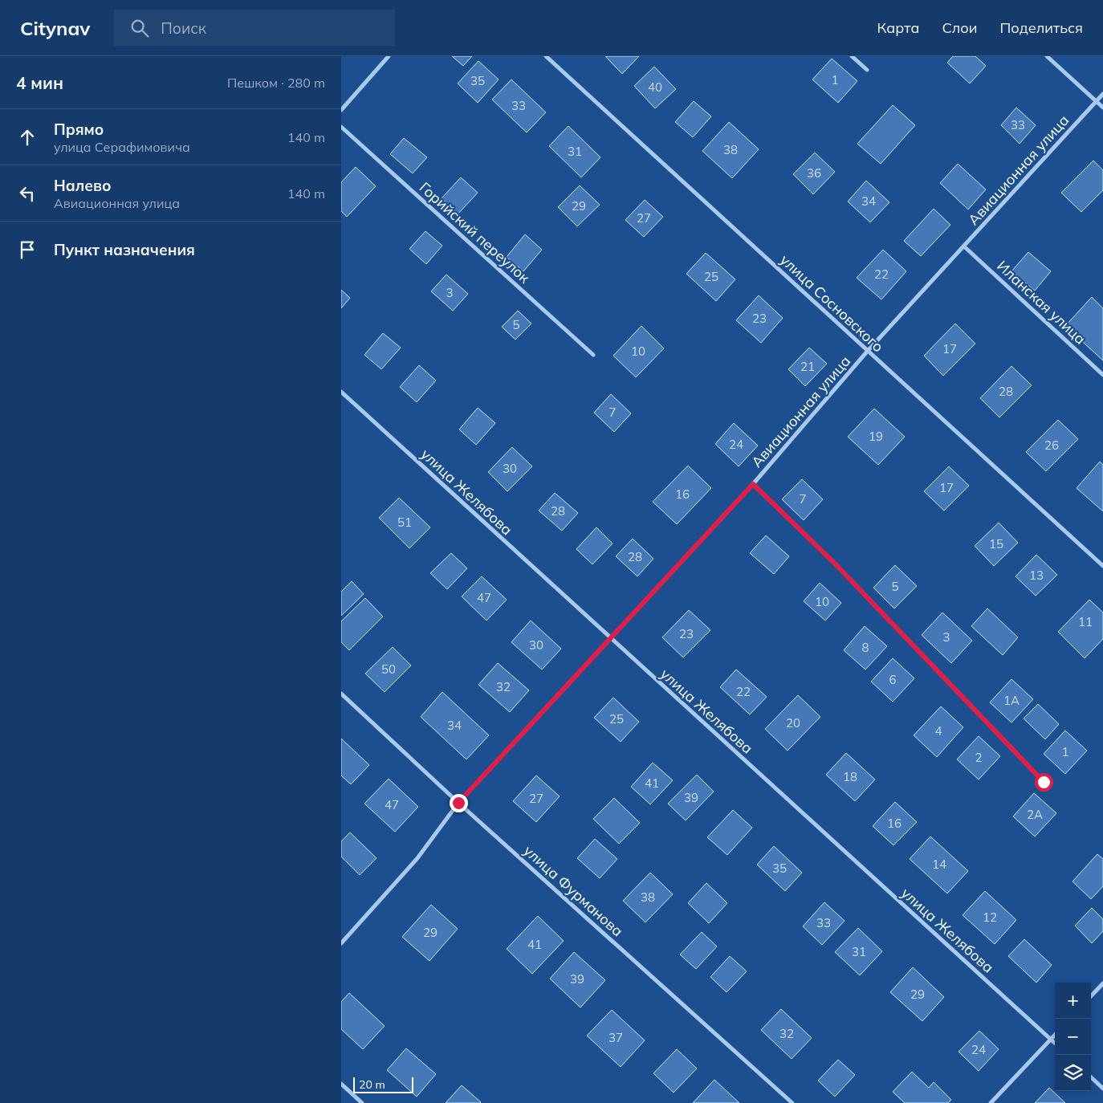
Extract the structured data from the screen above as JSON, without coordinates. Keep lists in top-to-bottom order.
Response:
{
  "streets": {
    "street": [
      "Авиационная улица",
      "Горийский переулок",
      "Иланская улица",
      "улица Сосновского",
      "улица Желябова",
      "улица Фурманова"
    ]
  },
  "crossings": [
    ["Авиационная улица", "Иланская улица"],
    ["Авиационная улица", "улица Сосновского"],
    ["Авиационная улица", "улица Желябова"],
    ["Авиационная улица", "улица Фурманова"]
  ],
  "house_numbers": [
    "1",
    "35",
    "40",
    "33",
    "33",
    "38",
    "31",
    "36",
    "34",
    "29",
    "27",
    "22",
    "25",
    "3",
    "23",
    "5",
    "17",
    "10",
    "21",
    "28",
    "7",
    "19",
    "24",
    "26",
    "30",
    "17",
    "16",
    "7",
    "28",
    "51",
    "15",
    "28",
    "13",
    "5",
    "47",
    "10",
    "11",
    "23",
    "3",
    "30",
    "8",
    "50",
    "6",
    "32",
    "22",
    "1А",
    "25",
    "20",
    "34",
    "4",
    "1",
    "2",
    "18",
    "41",
    "39",
    "27",
    "47",
    "2А",
    "16",
    "14",
    "35",
    "38",
    "12",
    "33",
    "29",
    "41",
    "31",
    "39",
    "29",
    "32",
    "37",
    "24"
  ],
  "scale_bar": "20 m",
  "page": {
    "header": "Citynav",
    "search": "Поиск",
    "nav": ["Карта", "Слои", "Поделиться"],
    "heading": ["4 мин", "Пешком · 280 m"],
    "list": [
      ["Прямо", "улица Серафимовича", "140 m"],
      ["Налево", "Авиационная улица", "140 m"],
      "Пункт назначения"
    ],
    "map_buttons": ["+", "−"],
    "scale": "20 m"
  }
}
